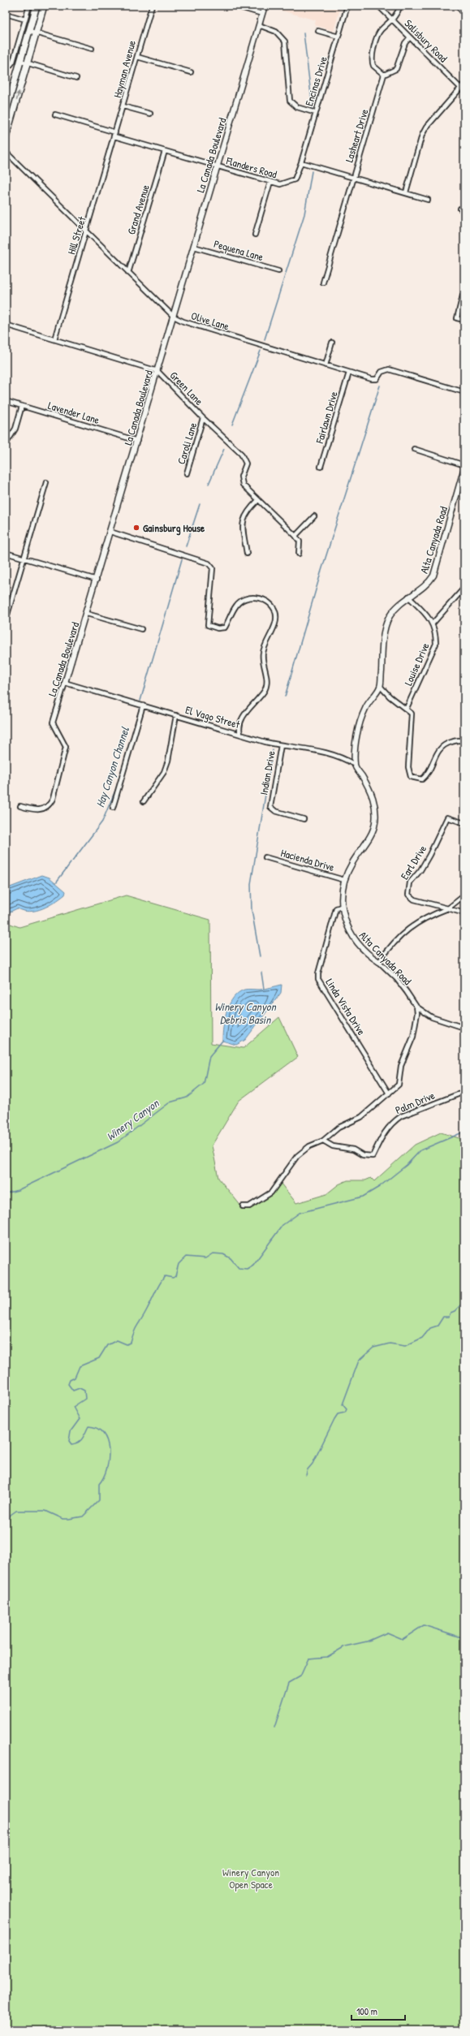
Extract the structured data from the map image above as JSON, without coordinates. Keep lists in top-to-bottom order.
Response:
{
  "streets": {
    "street": [
      "Salisbury Road",
      "Hayman Avenue",
      "Encinas Drive",
      "Lasheart Drive",
      "La Canada Boulevard",
      "Flanders Road",
      "Grand Avenue",
      "Hill Street",
      "Pequena Lane",
      "Olive Lane",
      "Green Lane",
      "Lavender Lane",
      "Fairlawn Drive",
      "Caroli Lane",
      "Alta Canyada Road",
      "Louise Drive",
      "El Vago Street",
      "Indian Drive",
      "Hacienda Drive",
      "Earl Drive",
      "Linda Vista Drive",
      "Palm Drive"
    ]
  },
  "crossings": [
    ["Hayman Avenue", "Flanders Road"],
    ["Hayman Avenue", "Hill Street"],
    ["Encinas Drive", "Flanders Road"],
    ["La Canada Boulevard", "Flanders Road"],
    ["La Canada Boulevard", "Pequena Lane"],
    ["La Canada Boulevard", "Olive Lane"],
    ["La Canada Boulevard", "Green Lane"],
    ["La Canada Boulevard", "Lavender Lane"],
    ["La Canada Boulevard", "El Vago Street"],
    ["Flanders Road", "Grand Avenue"],
    ["Flanders Road", "Hill Street"],
    ["Grand Avenue", "Olive Lane"],
    ["Hill Street", "Olive Lane"],
    ["Hill Street", "Green Lane"],
    ["Olive Lane", "Fairlawn Drive"],
    ["Green Lane", "Caroli Lane"],
    ["Alta Canyada Road", "El Vago Street"],
    ["Alta Canyada Road", "Hacienda Drive"],
    ["Alta Canyada Road", "Linda Vista Drive"],
    ["El Vago Street", "Indian Drive"]
  ],
  "water": ["Hay Canyon Channel", "Winery Canyon Debris Basin", "Winery Canyon"],
  "parks": ["Winery Canyon Open Space"],
  "places": ["Gainsburg House"],
  "scale_bar": "100 m"
}
